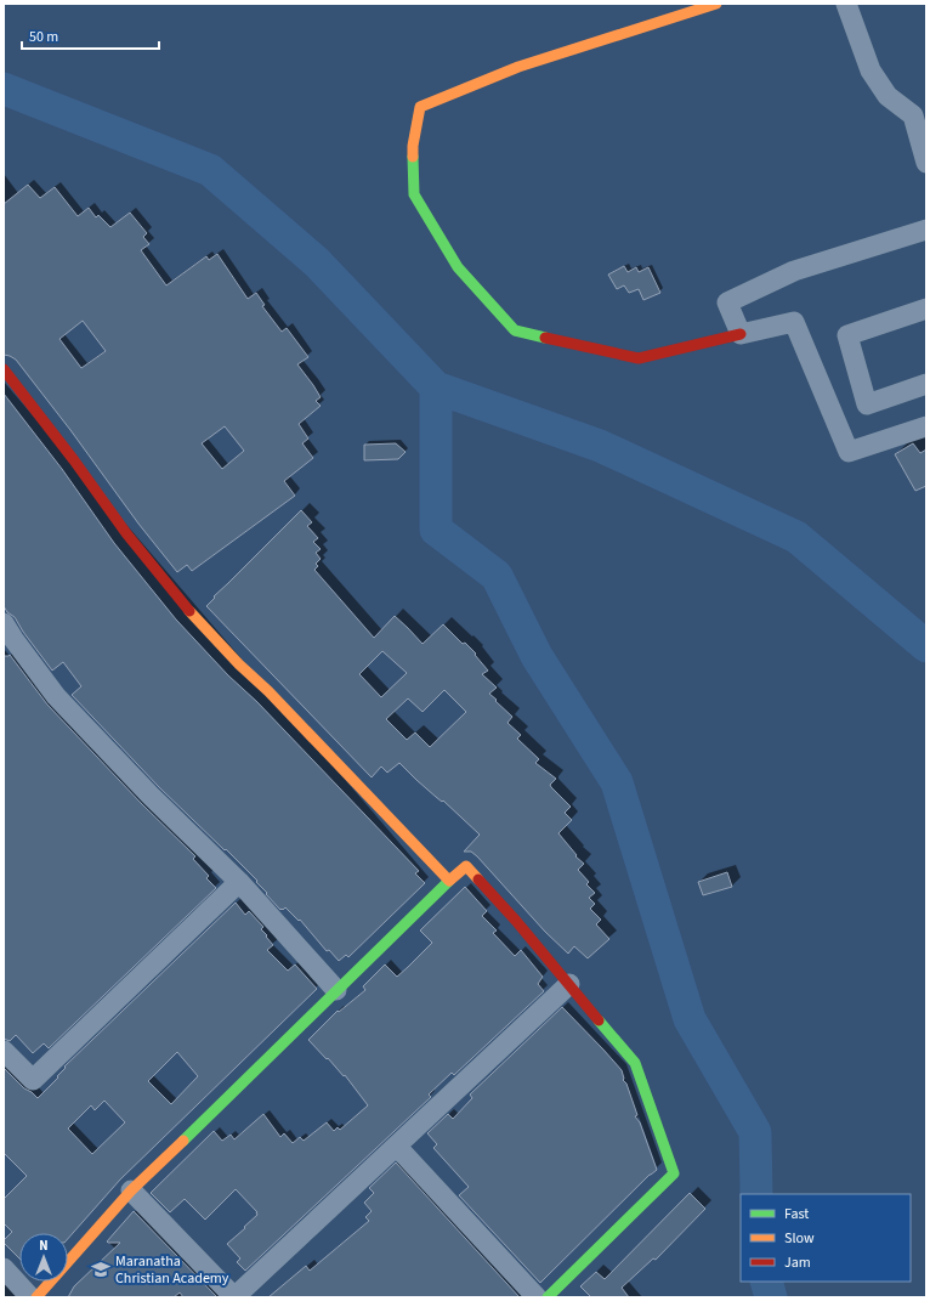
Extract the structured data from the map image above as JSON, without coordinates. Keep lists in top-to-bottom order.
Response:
{
  "places": {
    "school or university": ["Maranatha Christian Academy"]
  },
  "legend": ["Fast", "Slow", "Jam"],
  "scale_bar": "50 m",
  "north": "top"
}
